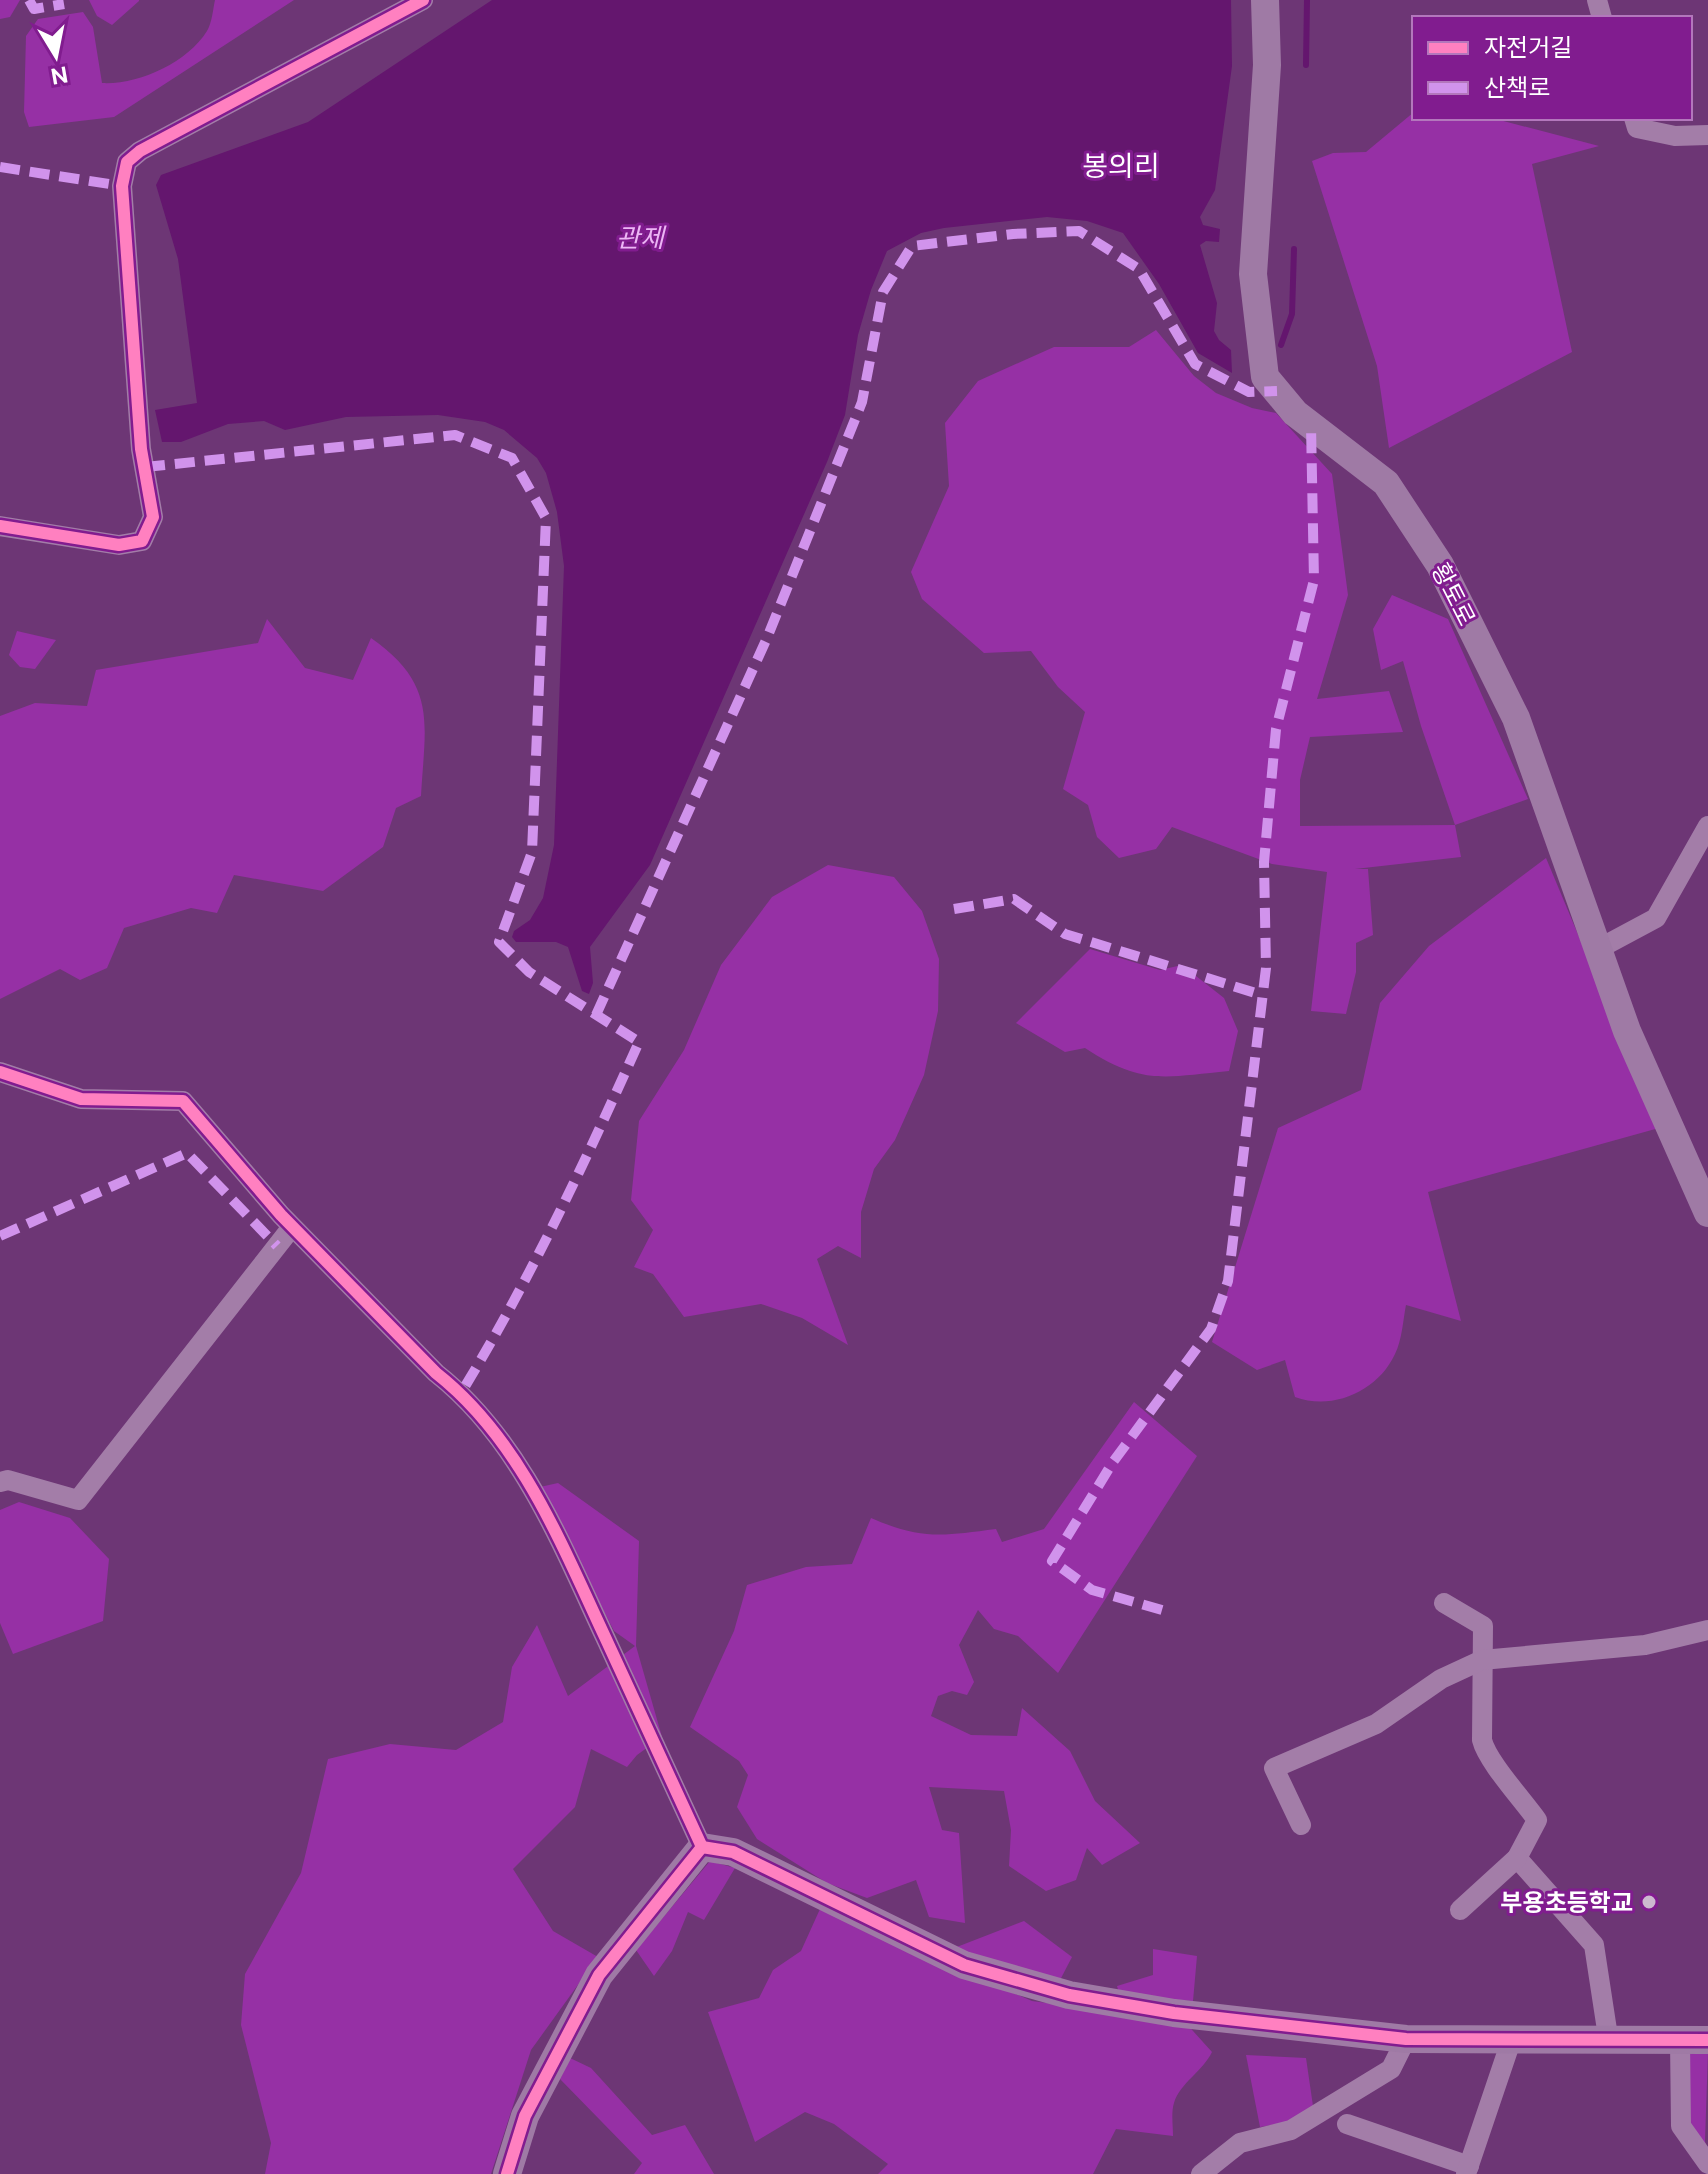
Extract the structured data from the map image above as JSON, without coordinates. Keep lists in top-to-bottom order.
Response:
{
  "streets": {
    "street": ["황토로"]
  },
  "districts": ["봉의리"],
  "water": ["관제"],
  "places": ["부용초등학교"],
  "legend": ["자전거길", "산책로"],
  "north": "bottom"
}
